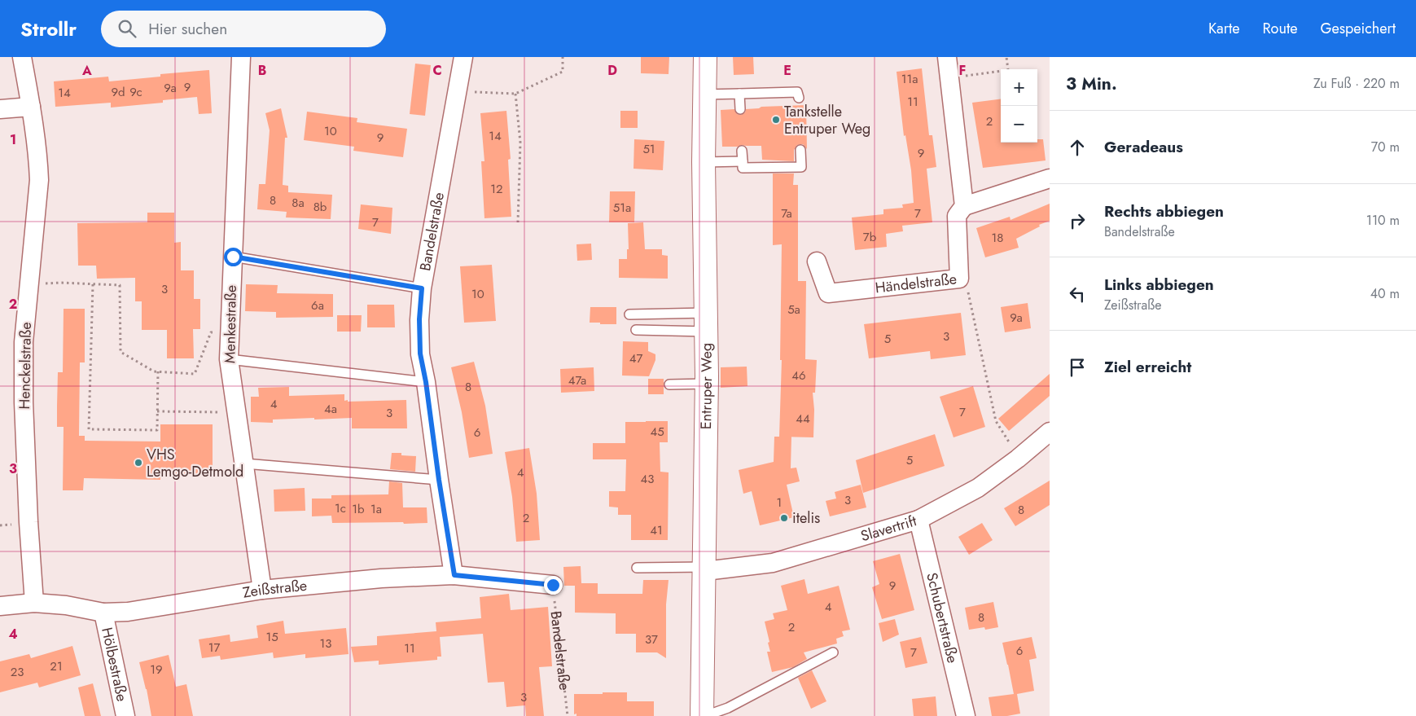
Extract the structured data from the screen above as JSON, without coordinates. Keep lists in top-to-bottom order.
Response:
{
  "streets": {
    "main road": ["Entruper Weg"],
    "street": [
      "Bandelstraße",
      "Händelstraße",
      "Menkestraße",
      "Henckelstraße",
      "Slavertrift",
      "Zeißstraße",
      "Schubertstraße",
      "Hölbestraße"
    ]
  },
  "crossings": [
    ["Bandelstraße", "Zeißstraße"],
    ["Menkestraße", "Zeißstraße"],
    ["Henckelstraße", "Zeißstraße"],
    ["Entruper Weg", "Slavertrift"],
    ["Slavertrift", "Schubertstraße"],
    ["Zeißstraße", "Hölbestraße"]
  ],
  "places": ["Tankstelle Entruper Weg", "VHS Lemgo-Detmold", "itelis"],
  "house_numbers": [
    "11a",
    "9",
    "9a",
    "9d",
    "9c",
    "14",
    "11",
    "2",
    "10",
    "14",
    "9",
    "51",
    "9",
    "12",
    "8",
    "8a",
    "8b",
    "51a",
    "7a",
    "7",
    "7",
    "7b",
    "18",
    "3",
    "10",
    "6a",
    "5a",
    "9a",
    "3",
    "5",
    "47",
    "46",
    "47a",
    "8",
    "4",
    "4a",
    "7",
    "3",
    "44",
    "45",
    "6",
    "5",
    "4",
    "43",
    "3",
    "1",
    "1c",
    "1b",
    "1a",
    "8",
    "2",
    "41",
    "9",
    "4",
    "8",
    "2",
    "15",
    "37",
    "13",
    "17",
    "11",
    "6",
    "7",
    "21",
    "19",
    "23",
    "3"
  ],
  "page": {
    "header": "Strollr",
    "search": "Hier suchen",
    "nav": ["Karte", "Route", "Gespeichert"],
    "heading": ["3 Min.", "Zu Fuß · 220 m"],
    "map_buttons": ["+", "−"],
    "list": [
      ["Geradeaus", "70 m"],
      ["Rechts abbiegen", "Bandelstraße", "110 m"],
      ["Links abbiegen", "Zeißstraße", "40 m"],
      "Ziel erreicht"
    ]
  },
  "grid": {
    "columns": [
      "A",
      "B",
      "C",
      "D",
      "E",
      "F"
    ],
    "rows": [
      "1",
      "2",
      "3",
      "4"
    ]
  }
}
